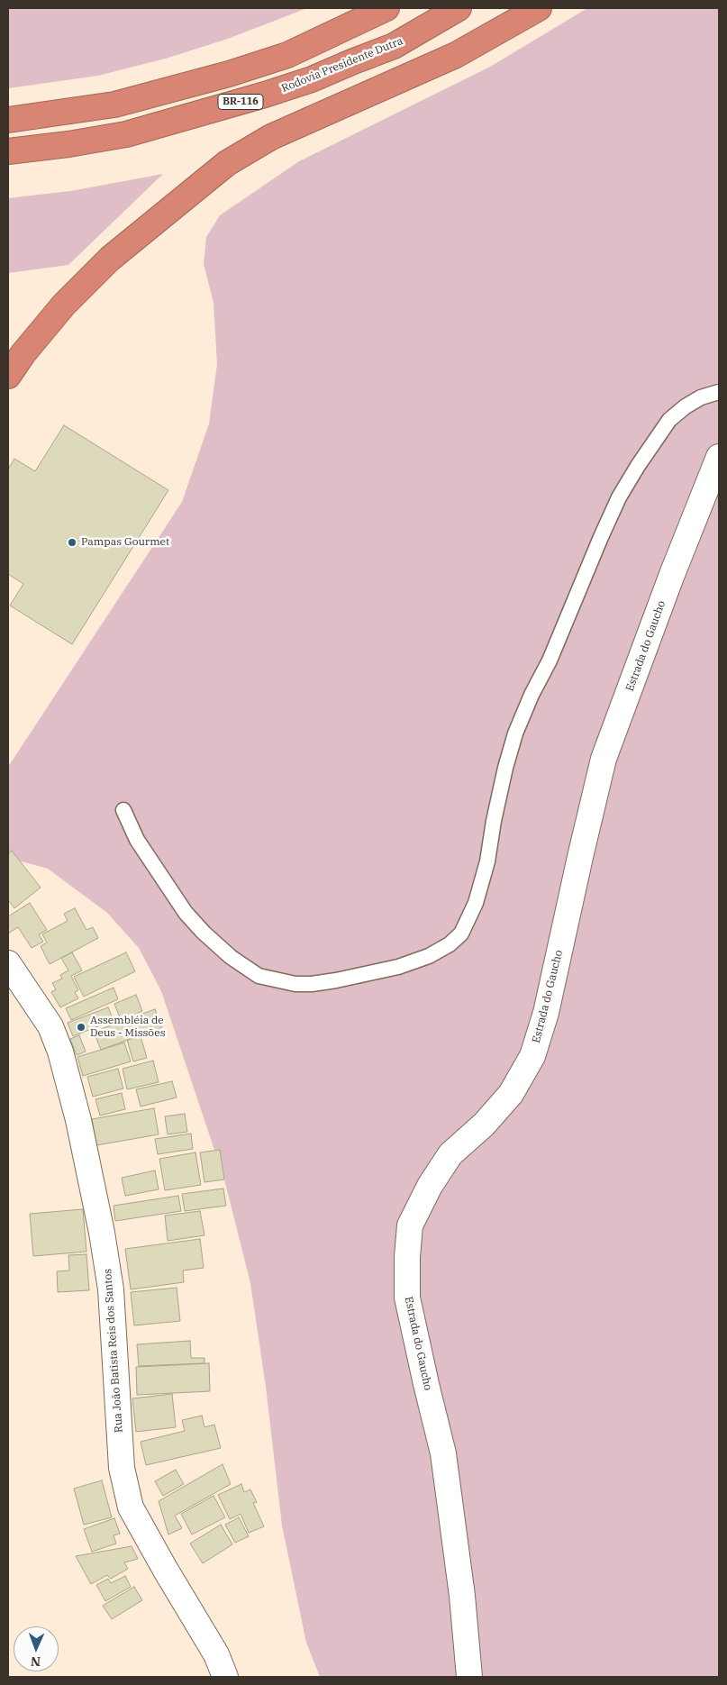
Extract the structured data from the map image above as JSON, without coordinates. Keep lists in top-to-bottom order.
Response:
{
  "streets": {
    "highway": ["Rodovia Presidente Dutra", "BR-116"],
    "street": ["Estrada do Gaucho", "Rua João Batista Reis dos Santos"]
  },
  "places": ["Pampas Gourmet", "Assembléia de Deus - Missões"],
  "north": "bottom"
}
